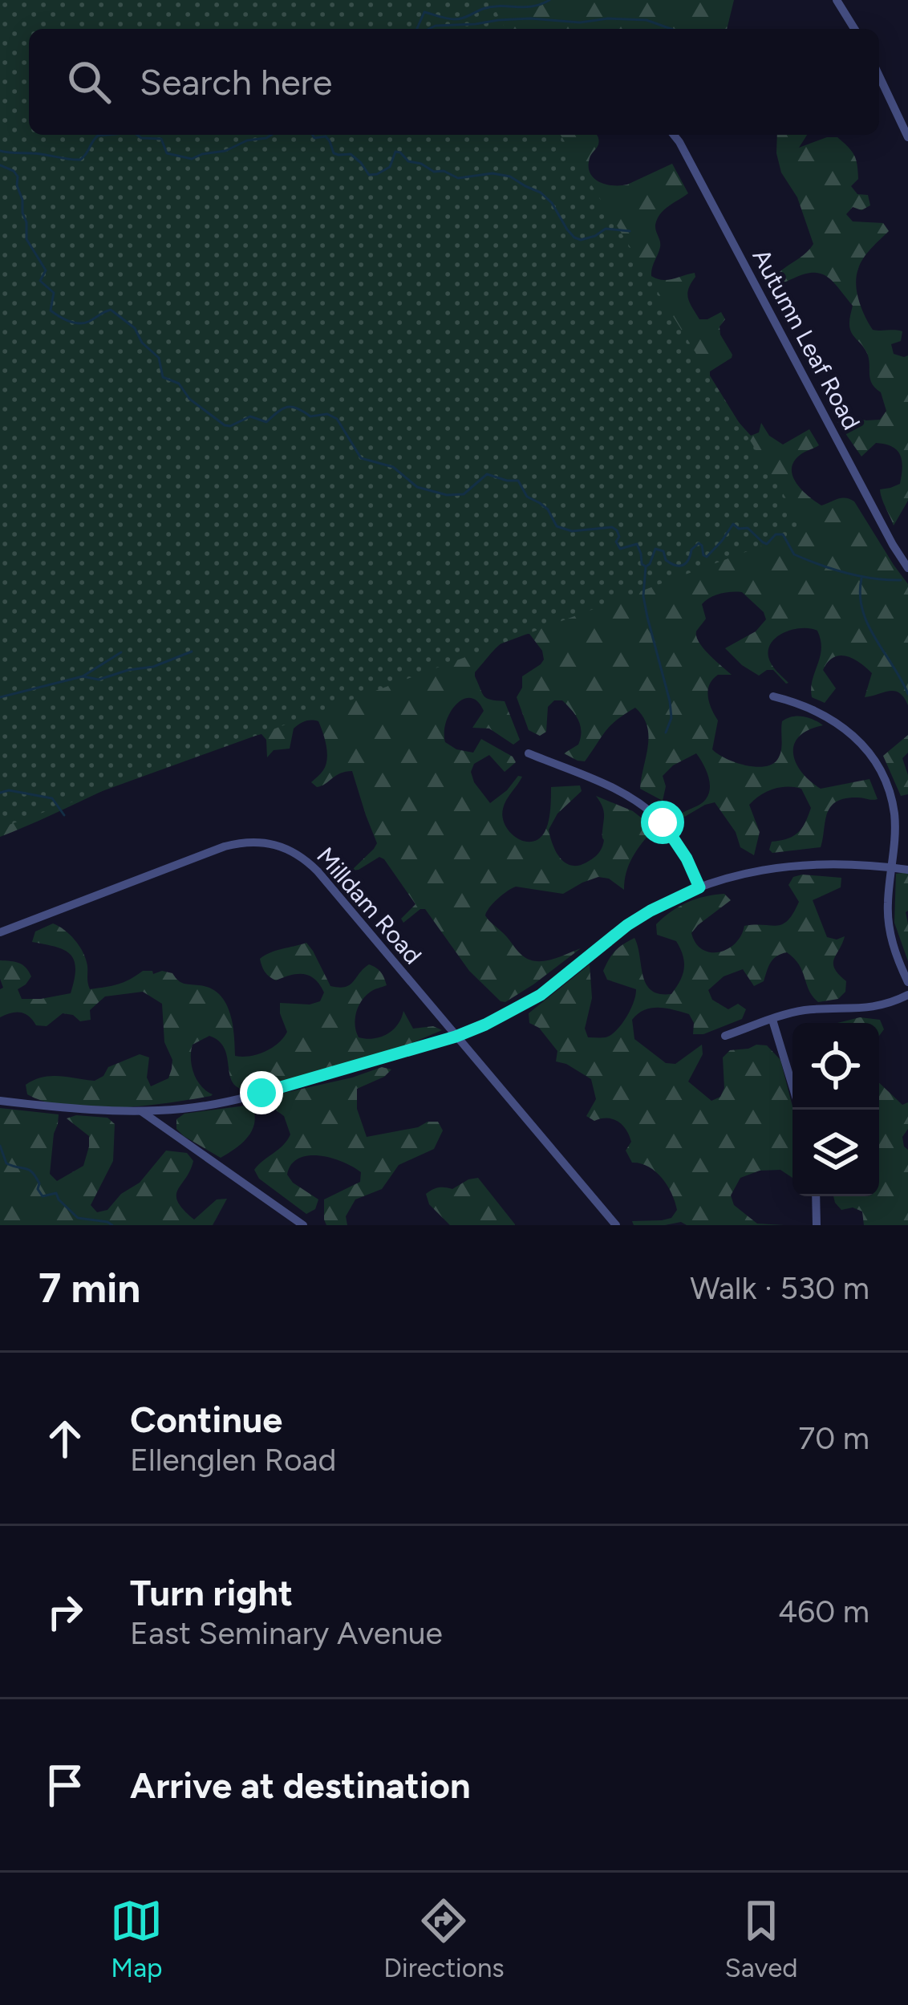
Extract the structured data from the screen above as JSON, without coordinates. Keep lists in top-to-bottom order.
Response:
{
  "streets": {
    "street": ["Autumn Leaf Road", "Milldam Road"]
  },
  "page": {
    "search": "Search here",
    "heading": ["7 min", "Walk · 530 m"],
    "list": [
      ["Continue", "Ellenglen Road", "70 m"],
      ["Turn right", "East Seminary Avenue", "460 m"],
      "Arrive at destination"
    ],
    "nav": ["Map", "Directions", "Saved"]
  }
}
